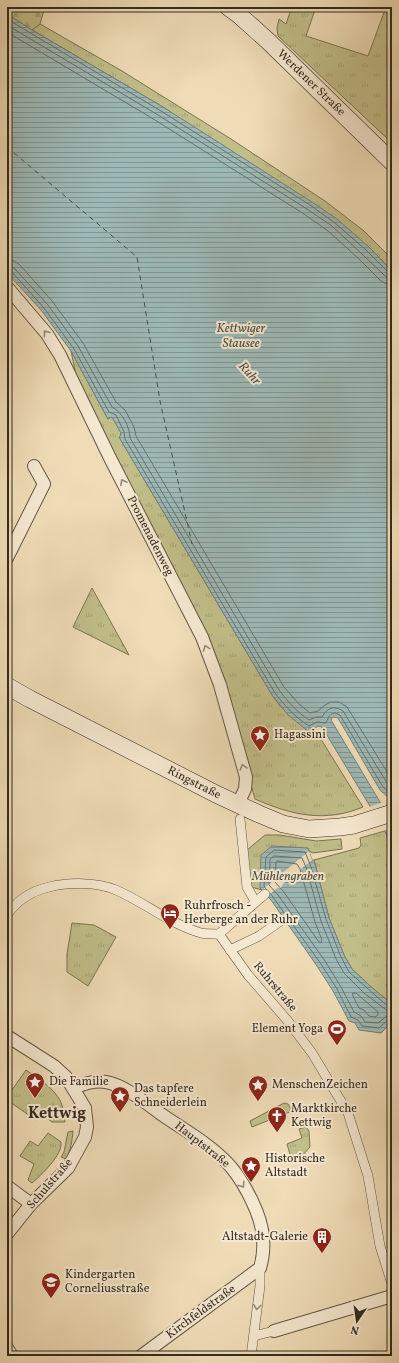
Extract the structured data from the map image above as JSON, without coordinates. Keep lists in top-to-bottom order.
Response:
{
  "streets": {
    "main road": ["Werdener Straße", "Ringstraße"],
    "street": [
      "Promenadenweg",
      "Ruhrstraße",
      "Hauptstraße",
      "Schulstraße",
      "Kirchfeldstraße"
    ]
  },
  "crossings": [
    ["Promenadenweg", "Ringstraße"],
    ["Hauptstraße", "Schulstraße"],
    ["Hauptstraße", "Kirchfeldstraße"]
  ],
  "one_way": ["Promenadenweg", "Hauptstraße"],
  "districts": ["Kettwig"],
  "water": ["Kettwiger Stausee", "Ruhr", "Mühlengraben"],
  "places": {
    "place": [
      "Hagassini",
      "Die Familie",
      "MenschenZeichen",
      "Das tapfere Schneiderlein",
      "Historische Altstadt"
    ],
    "hotel": ["Ruhrfrosch - Herberge an der Ruhr"],
    "sports": ["Element Yoga"],
    "church": ["Marktkirche Kettwig"],
    "building": ["Altstadt-Galerie"],
    "school or university": ["Kindergarten Corneliusstraße"]
  },
  "north": "bottom"
}
